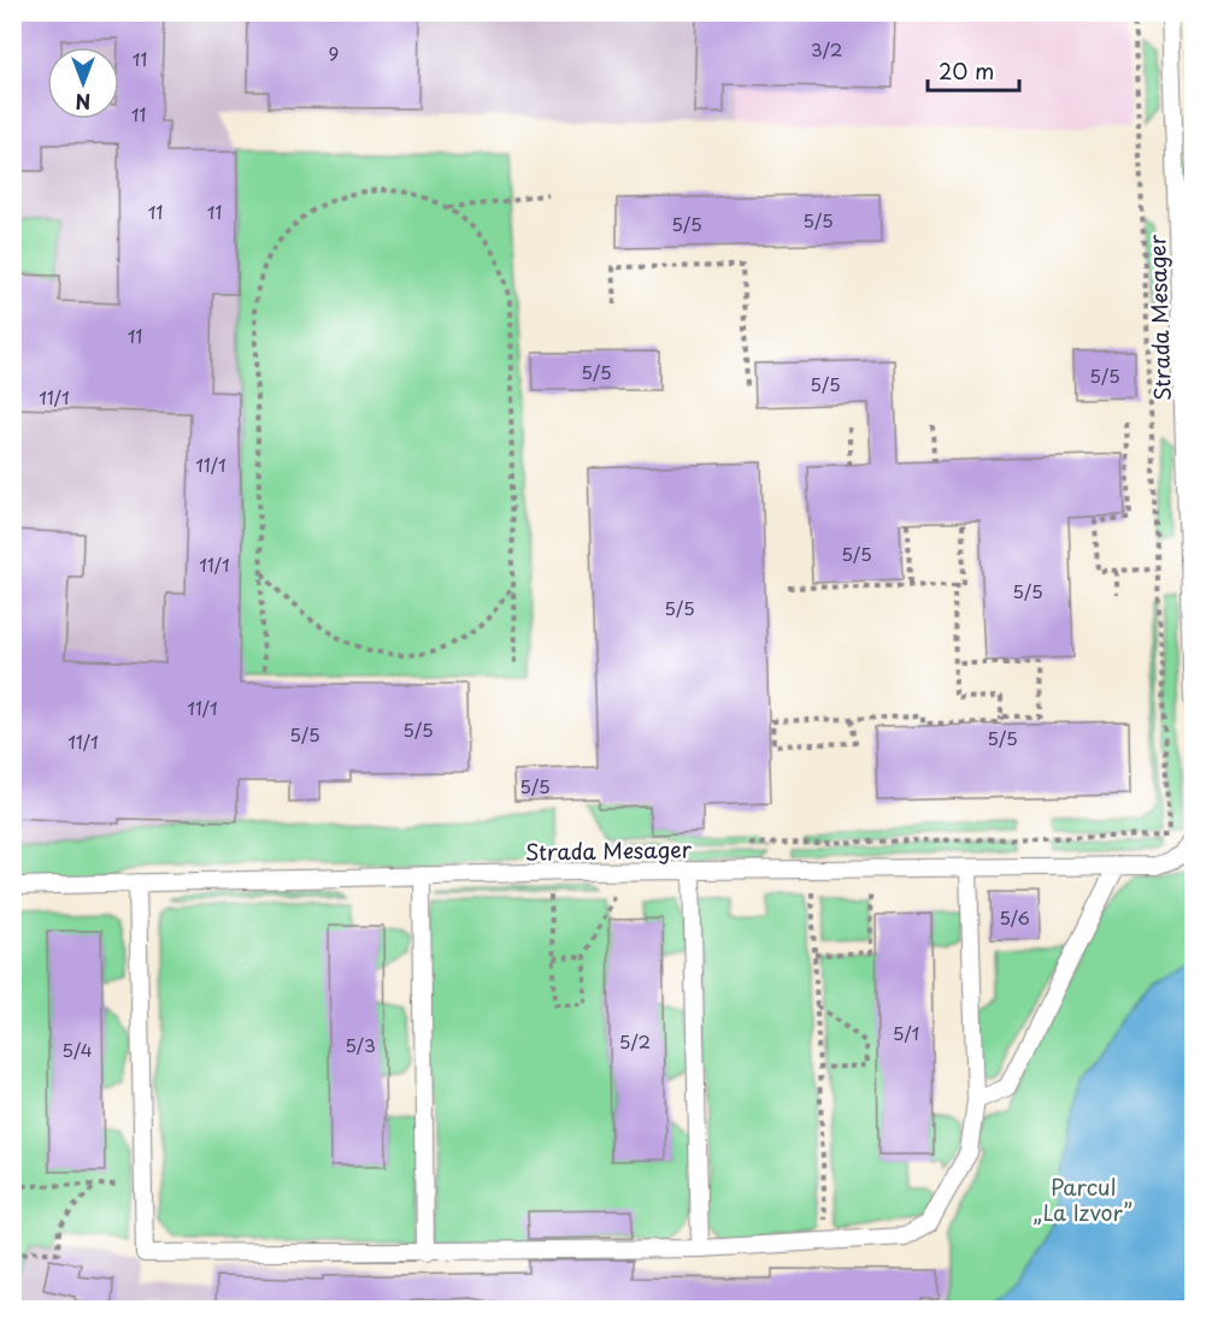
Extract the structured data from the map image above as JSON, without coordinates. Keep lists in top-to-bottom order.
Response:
{
  "streets": {
    "lane": ["Strada Mesager"]
  },
  "parks": ["Parcul „La Izvor”"],
  "house_numbers": [
    "3/2",
    "9",
    "11",
    "11",
    "11",
    "11",
    "5/5",
    "5/5",
    "11",
    "5/5",
    "5/5",
    "5/5",
    "11/1",
    "11/1",
    "5/5",
    "11/1",
    "5/5",
    "5/5",
    "11/1",
    "5/5",
    "5/5",
    "5/5",
    "11/1",
    "5/5",
    "5/6",
    "5/1",
    "5/2",
    "5/3",
    "5/4"
  ],
  "scale_bar": "20 m",
  "north": "bottom"
}
